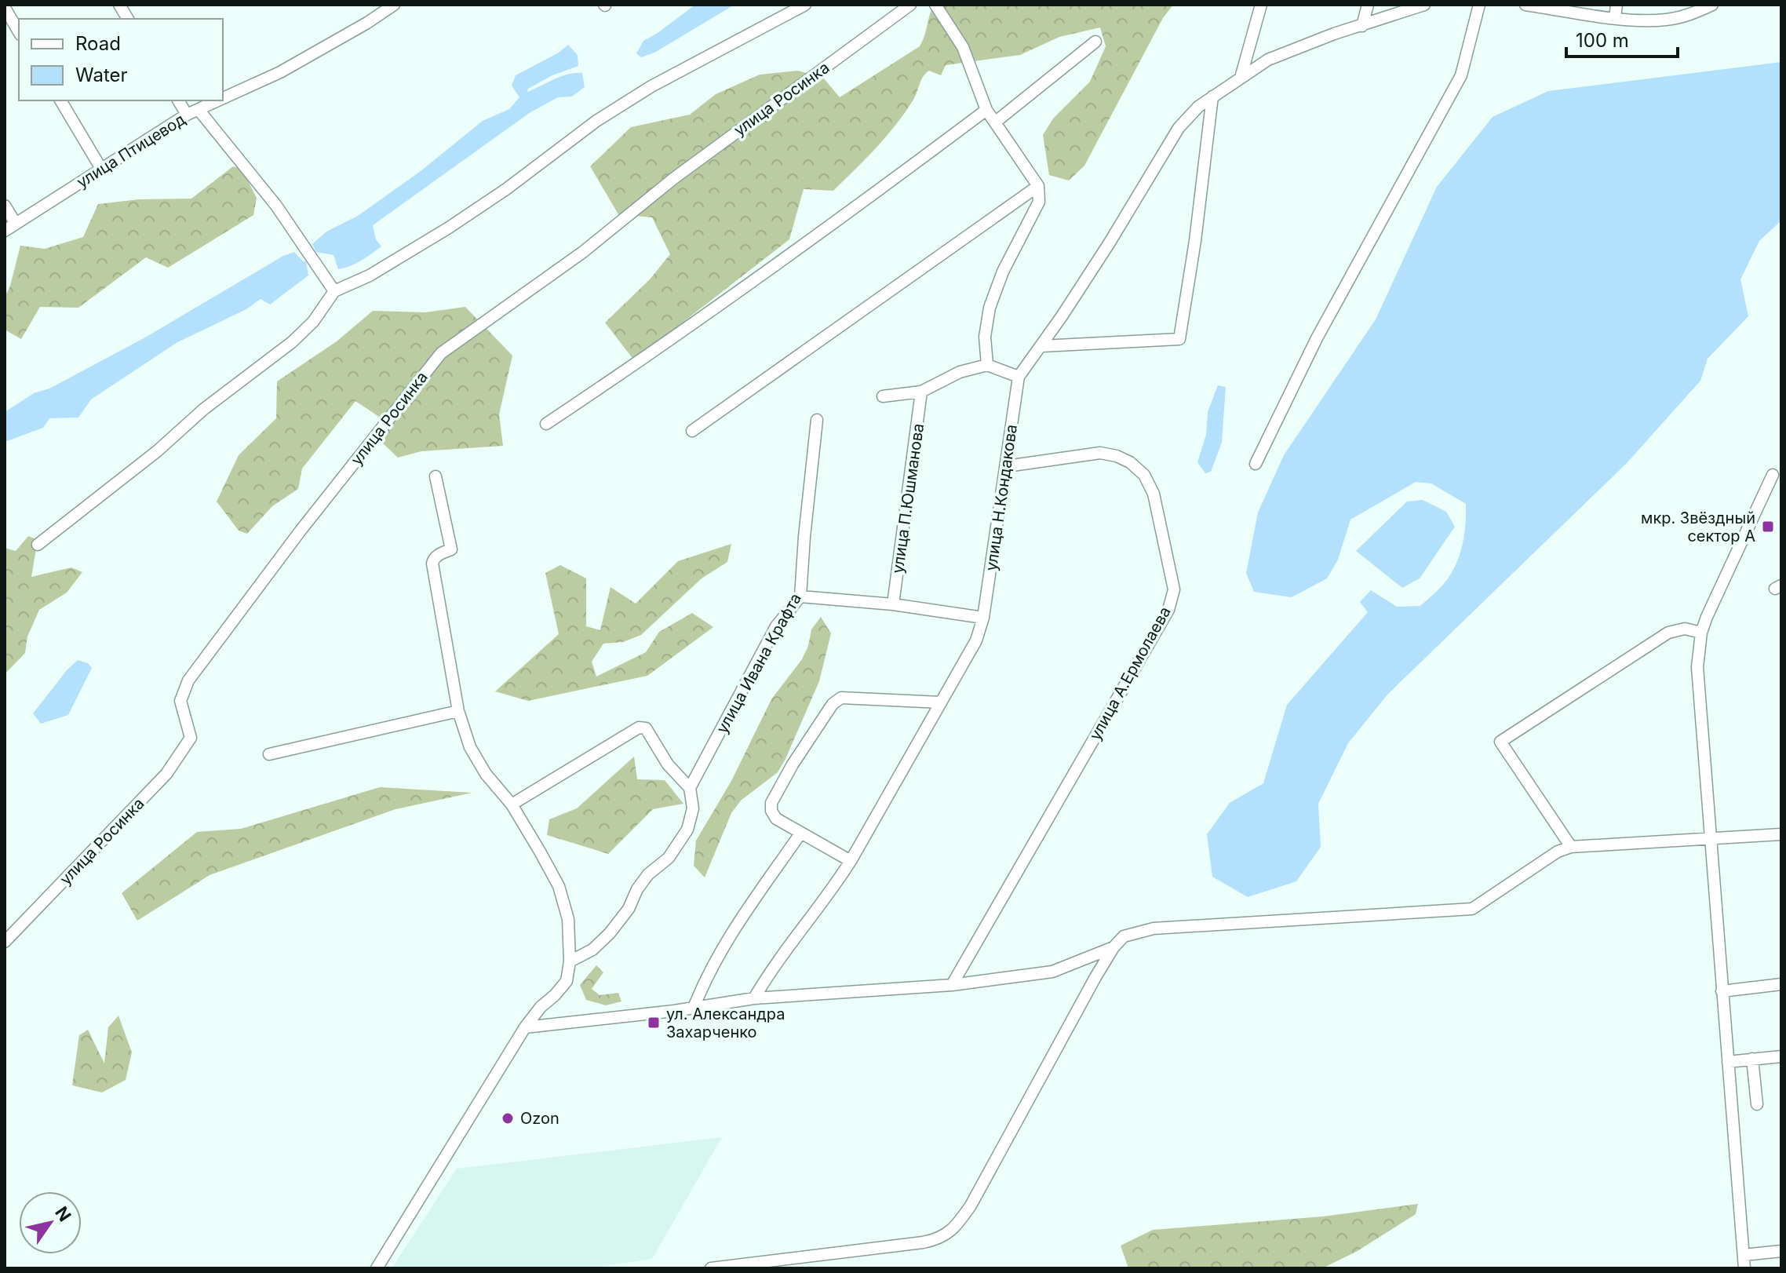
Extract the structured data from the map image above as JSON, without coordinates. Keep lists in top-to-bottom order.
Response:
{
  "streets": {
    "street": [
      "улица Росинка",
      "улица Птицевод",
      "улица Н.Кондакова",
      "улица П.Юшманова",
      "улица Ивана Крафта",
      "улица А.Ермолаева"
    ]
  },
  "crossings": [
    ["улица Н.Кондакова", "улица А.Ермолаева"]
  ],
  "places": {
    "transit": ["мкр. Звёздный сектор А", "ул. Александра Захарченко"],
    "other": ["Ozon"]
  },
  "legend": ["Road", "Water"],
  "scale_bar": "100 m",
  "north": "top right"
}
